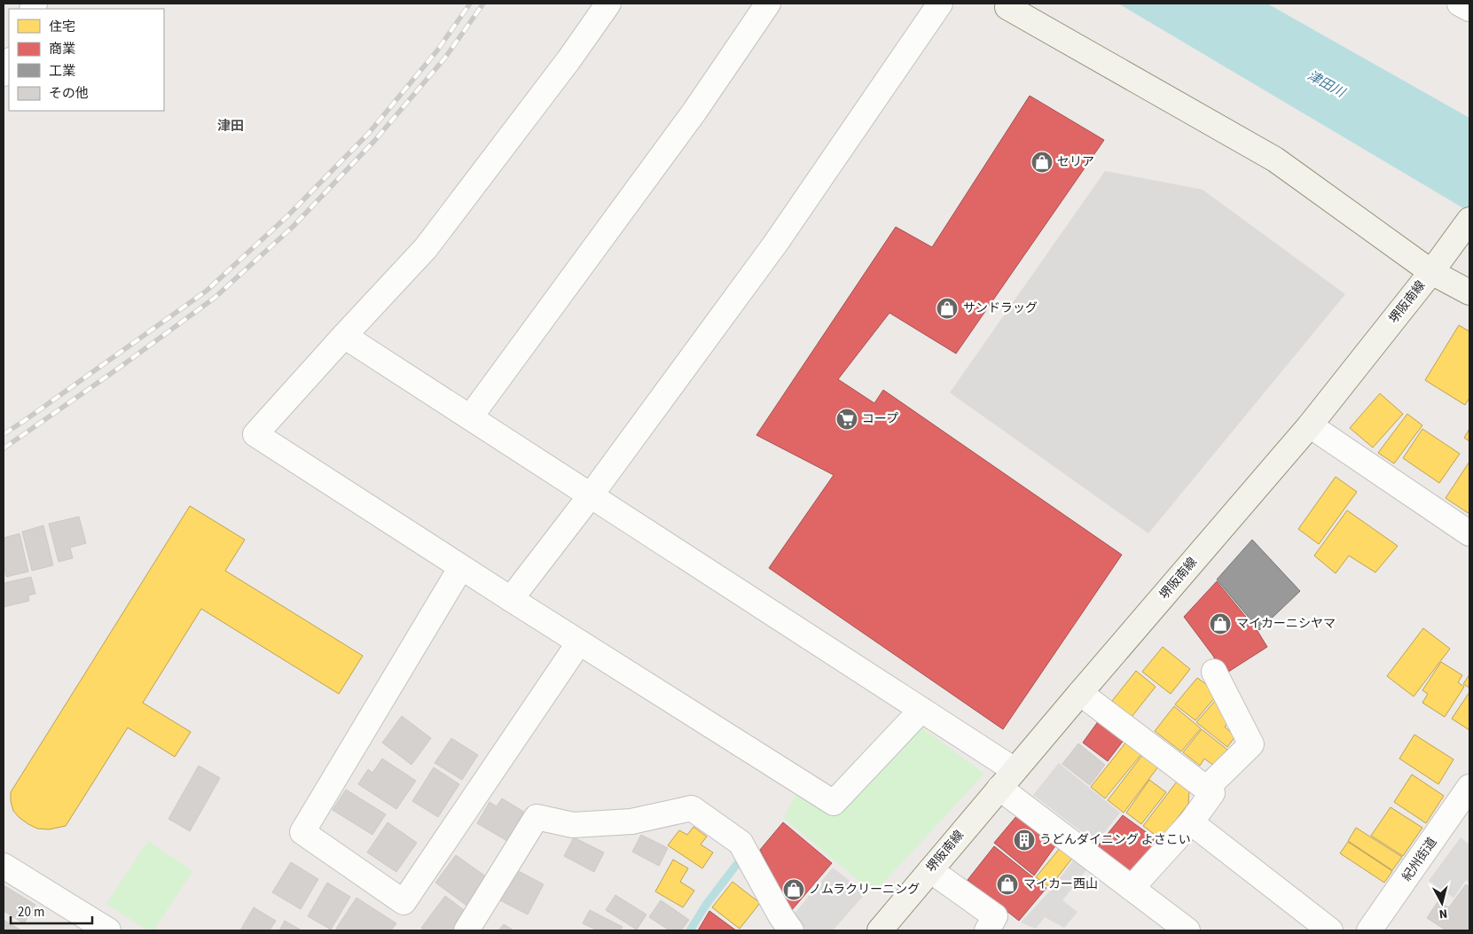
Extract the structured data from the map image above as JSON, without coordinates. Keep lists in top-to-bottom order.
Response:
{
  "streets": {
    "main road": ["堺阪南線"],
    "street": ["紀州街道"]
  },
  "districts": ["津田"],
  "water": ["津田川"],
  "places": {
    "shop": [
      "セリア",
      "サンドラッグ",
      "マイカーニシヤマ",
      "マイカー西山",
      "ノムラクリーニング"
    ],
    "supermarket": ["コープ"],
    "building": ["うどんダイニング よさこい"]
  },
  "legend": [
    "住宅",
    "商業",
    "工業",
    "その他"
  ],
  "scale_bar": "20 m",
  "north": "bottom"
}
